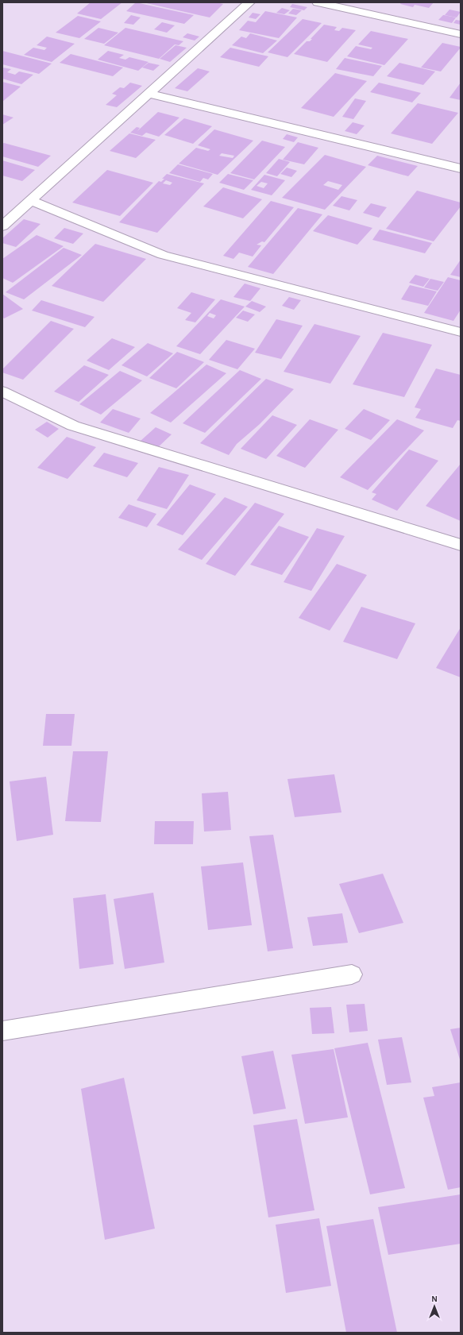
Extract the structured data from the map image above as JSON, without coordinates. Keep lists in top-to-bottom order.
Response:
{
  "north": "top"
}
